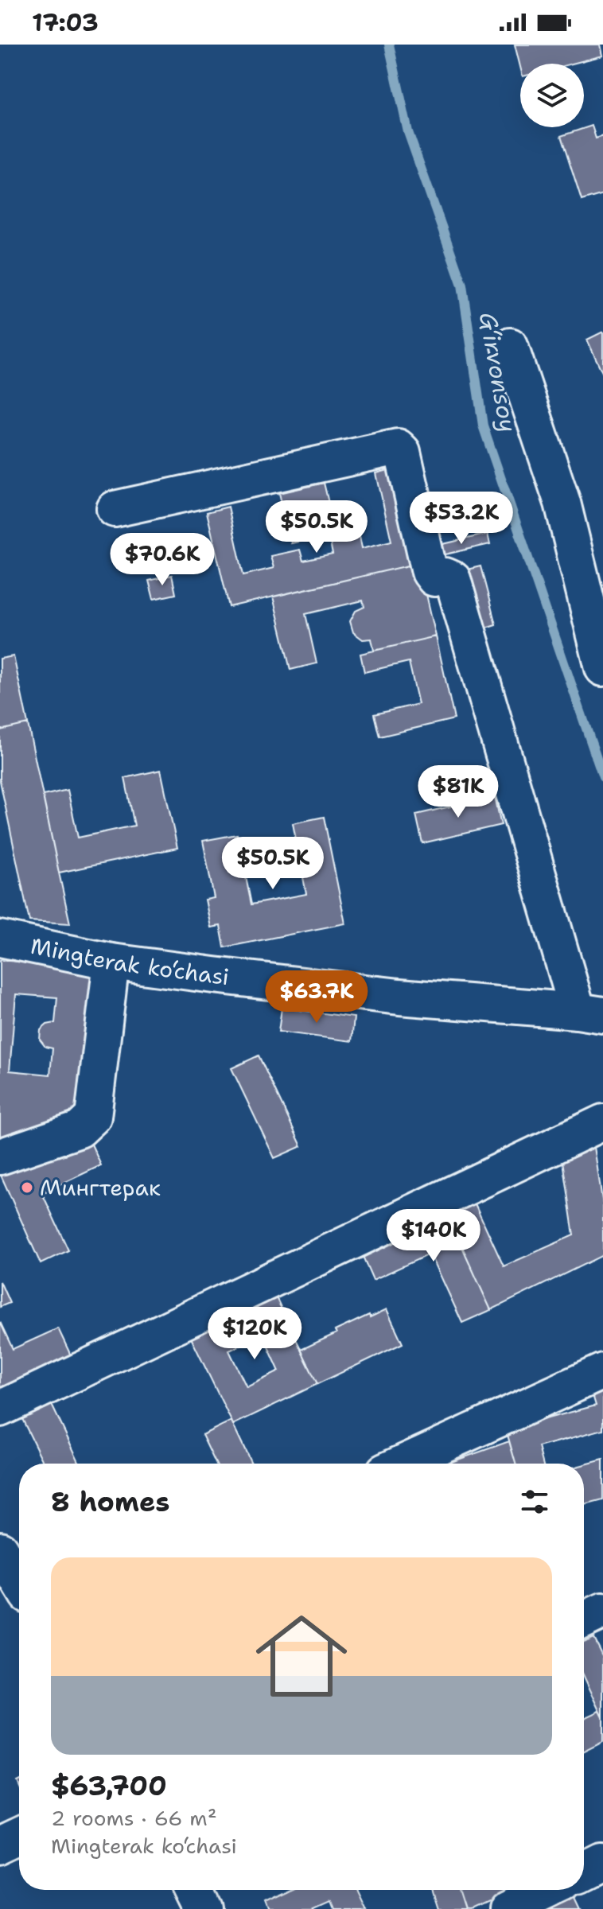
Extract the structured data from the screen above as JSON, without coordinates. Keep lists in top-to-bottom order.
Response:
{
  "streets": {
    "street": ["Mingterak ko‘chasi"]
  },
  "water": ["G‘irvonsoy"],
  "places": ["Мингтерак"],
  "page": {
    "status": "17:03",
    "price": [
      "$53.2K",
      "$50.5K",
      "$70.6K",
      "$81K",
      "$50.5K",
      "$63.7K",
      "$140K",
      "$120K"
    ],
    "heading": "8 homes",
    "list": [
      {
        "name": "$63,700",
        "note": "2 rooms · 66 m² · Mingterak ko‘chasi"
      }
    ]
  }
}
